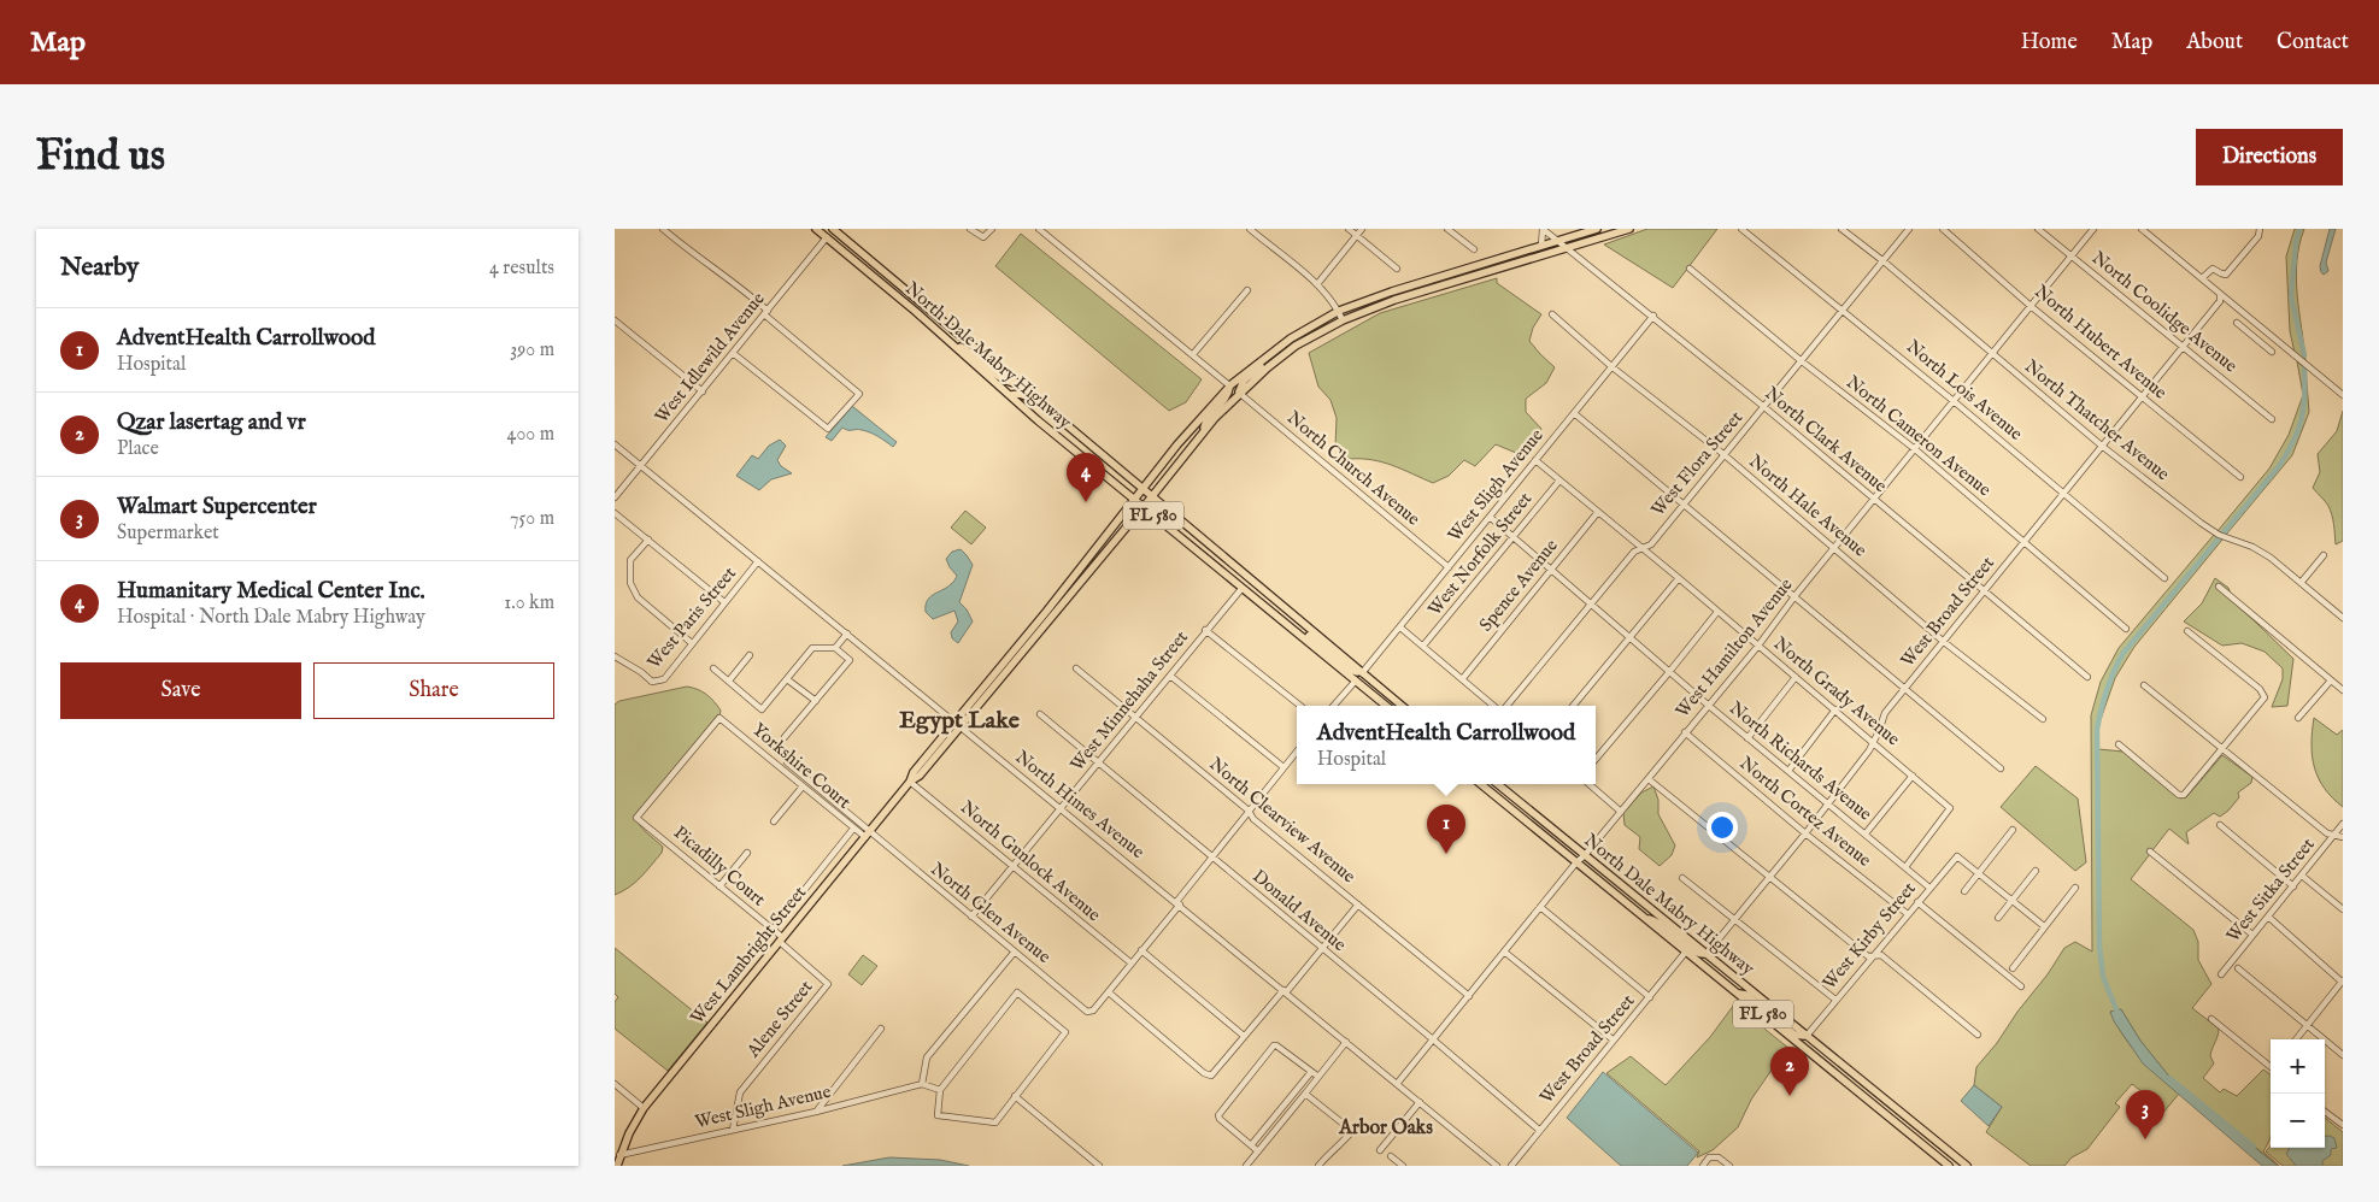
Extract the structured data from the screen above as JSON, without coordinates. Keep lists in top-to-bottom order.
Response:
{
  "streets": {
    "main road": ["North Dale Mabry Highway", "FL 580", "West Lambright Street"],
    "street": [
      "North Coolidge Avenue",
      "North Hubert Avenue",
      "West Idlewild Avenue",
      "North Lois Avenue",
      "North Thatcher Avenue",
      "North Cameron Avenue",
      "North Clark Avenue",
      "West Flora Street",
      "North Church Avenue",
      "West Sligh Avenue",
      "North Hale Avenue",
      "West Norfolk Street",
      "Spence Avenue",
      "West Broad Street",
      "West Paris Street",
      "West Hamilton Avenue",
      "North Grady Avenue",
      "West Minnehaha Street",
      "North Richards Avenue",
      "Yorkshire Court",
      "North Himes Avenue",
      "North Cortez Avenue",
      "North Clearview Avenue",
      "North Gunlock Avenue",
      "Picadilly Court",
      "West Sitka Street",
      "Donald Avenue",
      "North Glen Avenue",
      "West Kirby Street",
      "Alene Street"
    ]
  },
  "crossings": [
    ["North Coolidge Avenue", "West Broad Street"],
    ["North Coolidge Avenue", "West Hamilton Avenue"],
    ["North Hubert Avenue", "West Broad Street"],
    ["North Hubert Avenue", "West Hamilton Avenue"],
    ["North Dale Mabry Highway", "West Idlewild Avenue"],
    ["North Dale Mabry Highway", "West Sligh Avenue"],
    ["North Dale Mabry Highway", "West Broad Street"],
    ["North Dale Mabry Highway", "West Hamilton Avenue"],
    ["North Dale Mabry Highway", "West Minnehaha Street"],
    ["North Dale Mabry Highway", "West Kirby Street"],
    ["North Dale Mabry Highway", "West Lambright Street"],
    ["West Idlewild Avenue", "North Himes Avenue"],
    ["North Lois Avenue", "West Flora Street"],
    ["North Lois Avenue", "West Broad Street"],
    ["North Lois Avenue", "West Hamilton Avenue"],
    ["North Thatcher Avenue", "West Flora Street"],
    ["North Thatcher Avenue", "West Broad Street"],
    ["North Thatcher Avenue", "West Hamilton Avenue"],
    ["North Cameron Avenue", "West Flora Street"],
    ["North Cameron Avenue", "West Broad Street"],
    ["North Cameron Avenue", "West Hamilton Avenue"],
    ["North Clark Avenue", "West Flora Street"],
    ["North Clark Avenue", "West Sligh Avenue"],
    ["North Clark Avenue", "West Broad Street"],
    ["North Clark Avenue", "West Hamilton Avenue"],
    ["West Flora Street", "North Hale Avenue"],
    ["West Flora Street", "North Grady Avenue"],
    ["West Flora Street", "North Richards Avenue"],
    ["North Church Avenue", "West Sligh Avenue"],
    ["West Sligh Avenue", "North Hale Avenue"],
    ["West Sligh Avenue", "North Grady Avenue"],
    ["West Sligh Avenue", "North Richards Avenue"],
    ["West Sligh Avenue", "West Lambright Street"],
    ["West Sligh Avenue", "Alene Street"],
    ["North Hale Avenue", "West Broad Street"],
    ["North Hale Avenue", "West Hamilton Avenue"],
    ["West Norfolk Street", "North Grady Avenue"],
    ["West Norfolk Street", "North Richards Avenue"],
    ["Spence Avenue", "North Grady Avenue"],
    ["Spence Avenue", "North Richards Avenue"],
    ["West Broad Street", "North Grady Avenue"],
    ["West Broad Street", "North Richards Avenue"],
    ["West Broad Street", "North Cortez Avenue"],
    ["West Broad Street", "Donald Avenue"],
    ["West Paris Street", "North Himes Avenue"],
    ["West Hamilton Avenue", "North Grady Avenue"],
    ["West Hamilton Avenue", "North Richards Avenue"],
    ["West Hamilton Avenue", "North Himes Avenue"],
    ["West Hamilton Avenue", "North Cortez Avenue"],
    ["West Hamilton Avenue", "North Clearview Avenue"],
    ["West Hamilton Avenue", "Donald Avenue"],
    ["North Grady Avenue", "North Richards Avenue"],
    ["West Minnehaha Street", "North Himes Avenue"],
    ["West Minnehaha Street", "North Clearview Avenue"],
    ["West Minnehaha Street", "North Gunlock Avenue"],
    ["West Minnehaha Street", "Donald Avenue"],
    ["West Minnehaha Street", "North Glen Avenue"],
    ["North Richards Avenue", "West Kirby Street"],
    ["Yorkshire Court", "Picadilly Court"],
    ["Yorkshire Court", "North Glen Avenue"],
    ["Yorkshire Court", "West Lambright Street"],
    ["North Himes Avenue", "West Lambright Street"],
    ["North Cortez Avenue", "West Kirby Street"],
    ["North Gunlock Avenue", "West Lambright Street"],
    ["Picadilly Court", "West Lambright Street"],
    ["Picadilly Court", "Alene Street"],
    ["North Glen Avenue", "West Lambright Street"],
    ["West Lambright Street", "Alene Street"]
  ],
  "districts": ["Egypt Lake", "Arbor Oaks"],
  "page": {
    "header": "Map",
    "nav": [
      "Home",
      "Map",
      "About",
      "Contact"
    ],
    "buttons": [
      "Directions",
      ["Save", "Share"]
    ],
    "title": "Find us",
    "heading": ["Nearby", "4 results"],
    "list": [
      {
        "mark": "1",
        "name": "AdventHealth Carrollwood",
        "note": "Hospital",
        "value": "390 m"
      },
      {
        "mark": "2",
        "name": "Qzar lasertag and vr",
        "note": "Place",
        "value": "400 m"
      },
      {
        "mark": "3",
        "name": "Walmart Supercenter",
        "note": "Supermarket",
        "value": "750 m"
      },
      {
        "mark": "4",
        "name": "Humanitary Medical Center Inc.",
        "note": "Hospital · North Dale Mabry Highway",
        "value": "1.0 km"
      }
    ],
    "pins": [
      "4",
      "1",
      "2",
      "3"
    ],
    "popup": ["AdventHealth Carrollwood", "Hospital"],
    "map_buttons": ["+", "−"]
  }
}
